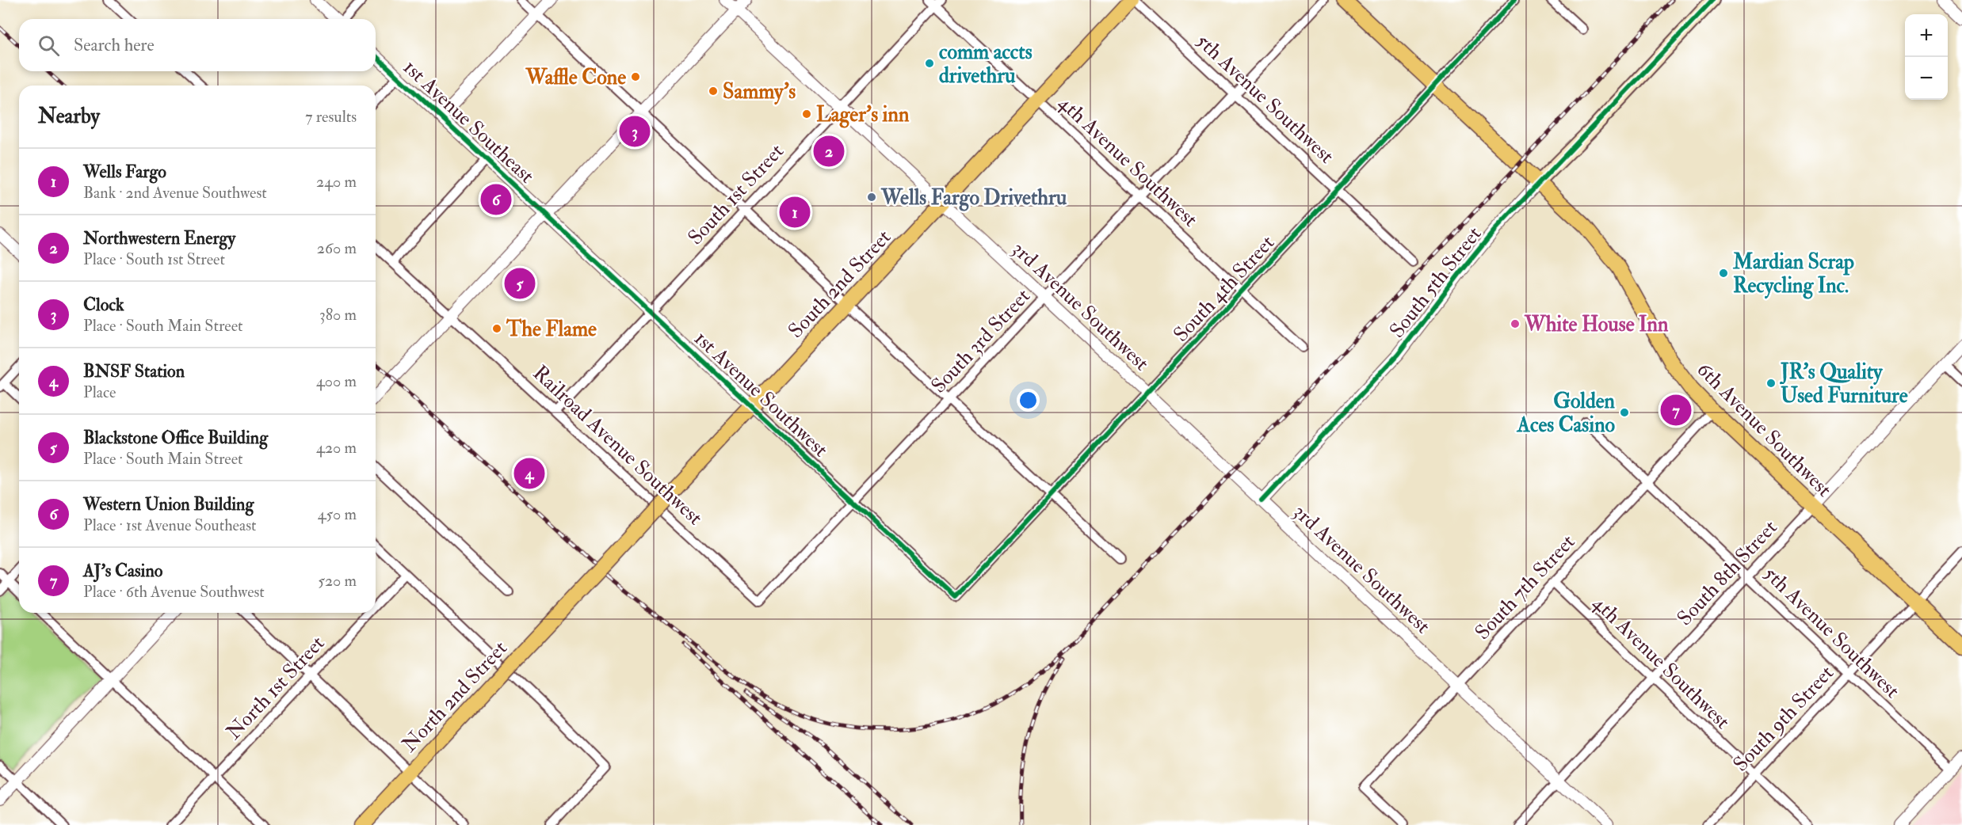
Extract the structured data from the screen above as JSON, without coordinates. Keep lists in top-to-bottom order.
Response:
{
  "streets": {
    "main road": [
      "South 5th Street",
      "South 2nd Street",
      "6th Avenue Southwest",
      "North 2nd Street"
    ],
    "street": [
      "5th Avenue Southwest",
      "1st Avenue Southeast",
      "4th Avenue Southwest",
      "South 1st Street",
      "South 4th Street",
      "3rd Avenue Southwest",
      "South 3rd Street",
      "1st Avenue Southwest",
      "Railroad Avenue Southwest",
      "South 8th Street",
      "South 7th Street",
      "North 1st Street",
      "South 9th Street"
    ]
  },
  "crossings": [
    ["5th Avenue Southwest", "South 2nd Street"],
    ["5th Avenue Southwest", "South 4th Street"],
    ["5th Avenue Southwest", "South 3rd Street"],
    ["5th Avenue Southwest", "South 8th Street"],
    ["5th Avenue Southwest", "South 7th Street"],
    ["5th Avenue Southwest", "South 9th Street"],
    ["1st Avenue Southeast", "1st Avenue Southwest"],
    ["4th Avenue Southwest", "South 1st Street"],
    ["4th Avenue Southwest", "South 2nd Street"],
    ["4th Avenue Southwest", "South 4th Street"],
    ["4th Avenue Southwest", "South 3rd Street"],
    ["4th Avenue Southwest", "South 8th Street"],
    ["4th Avenue Southwest", "South 7th Street"],
    ["4th Avenue Southwest", "South 9th Street"],
    ["South 1st Street", "3rd Avenue Southwest"],
    ["South 1st Street", "1st Avenue Southwest"],
    ["South 1st Street", "Railroad Avenue Southwest"],
    ["South 5th Street", "3rd Avenue Southwest"],
    ["South 5th Street", "6th Avenue Southwest"],
    ["South 2nd Street", "3rd Avenue Southwest"],
    ["South 2nd Street", "1st Avenue Southwest"],
    ["South 2nd Street", "North 2nd Street"],
    ["South 4th Street", "3rd Avenue Southwest"],
    ["South 4th Street", "1st Avenue Southwest"],
    ["South 4th Street", "6th Avenue Southwest"],
    ["3rd Avenue Southwest", "South 3rd Street"],
    ["3rd Avenue Southwest", "South 8th Street"],
    ["3rd Avenue Southwest", "South 7th Street"],
    ["South 3rd Street", "1st Avenue Southwest"],
    ["South 3rd Street", "Railroad Avenue Southwest"],
    ["6th Avenue Southwest", "South 8th Street"],
    ["6th Avenue Southwest", "South 7th Street"],
    ["6th Avenue Southwest", "South 9th Street"]
  ],
  "places": [
    "comm accts drivethru",
    "Waffle Cone",
    "Sammy's",
    "Lager's inn",
    "Wells Fargo Drivethru",
    "Mardian Scrap Recycling Inc.",
    "White House Inn",
    "The Flame",
    "JR's Quality Used Furniture",
    "Golden Aces Casino"
  ],
  "page": {
    "map_buttons": ["+", "−"],
    "search": "Search here",
    "heading": ["Nearby", "7 results"],
    "pins": [
      "3",
      "2",
      "6",
      "1",
      "5",
      "7",
      "4"
    ],
    "list": [
      {
        "mark": "1",
        "name": "Wells Fargo",
        "note": "Bank · 2nd Avenue Southwest",
        "value": "240 m"
      },
      {
        "mark": "2",
        "name": "Northwestern Energy",
        "note": "Place · South 1st Street",
        "value": "260 m"
      },
      {
        "mark": "3",
        "name": "Clock",
        "note": "Place · South Main Street",
        "value": "380 m"
      },
      {
        "mark": "4",
        "name": "BNSF Station",
        "note": "Place",
        "value": "400 m"
      },
      {
        "mark": "5",
        "name": "Blackstone Office Building",
        "note": "Place · South Main Street",
        "value": "420 m"
      },
      {
        "mark": "6",
        "name": "Western Union Building",
        "note": "Place · 1st Avenue Southeast",
        "value": "450 m"
      },
      {
        "mark": "7",
        "name": "AJ's Casino",
        "note": "Place · 6th Avenue Southwest",
        "value": "520 m"
      }
    ]
  }
}
